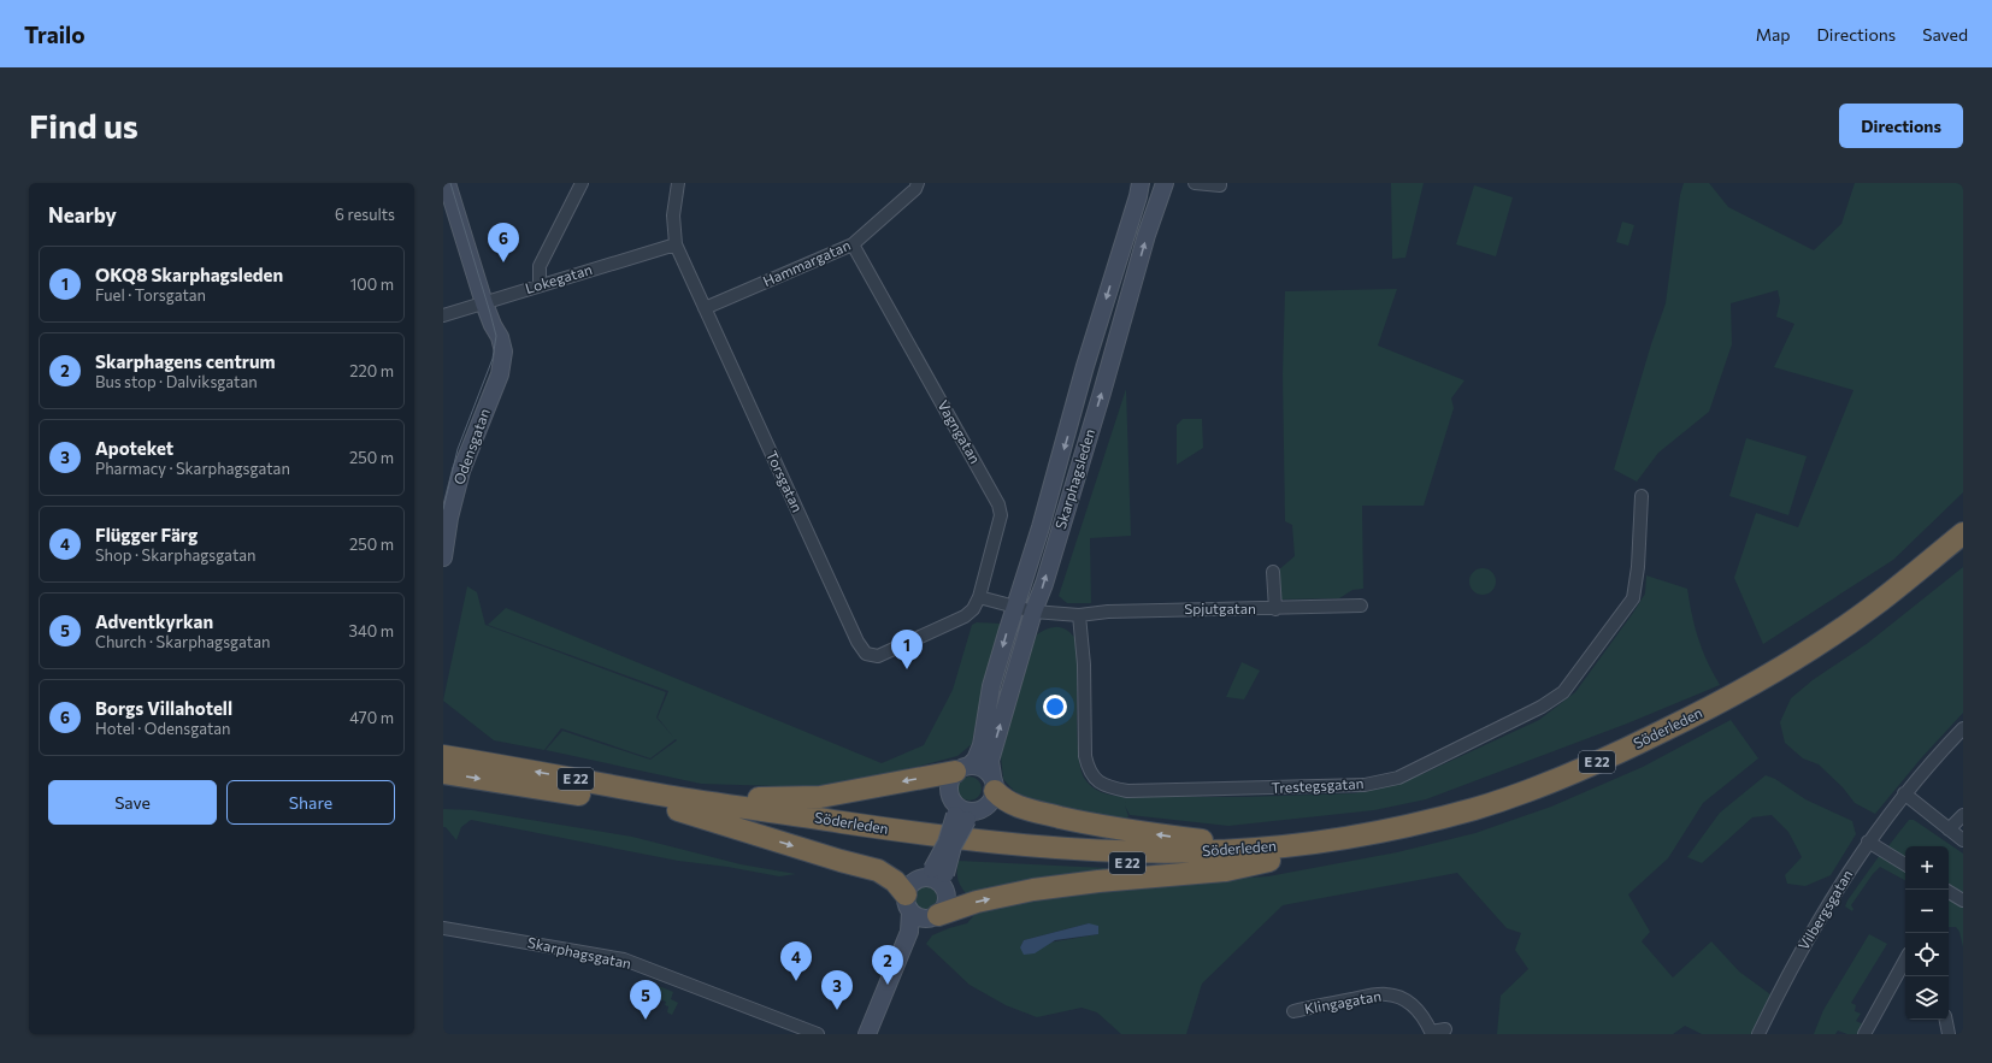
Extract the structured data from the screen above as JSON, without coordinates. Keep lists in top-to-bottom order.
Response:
{
  "streets": {
    "highway": ["Söderleden", "E 22"],
    "main road": ["Odensgatan", "Skarphagsleden"],
    "street": [
      "Hammargatan",
      "Lokegatan",
      "Vagngatan",
      "Torsgatan",
      "Spjutgatan",
      "Trestegsgatan",
      "Vilbergsgatan",
      "Skarphagsgatan",
      "Klingagatan"
    ]
  },
  "crossings": [
    ["Hammargatan", "Vagngatan"],
    ["Hammargatan", "Torsgatan"],
    ["Lokegatan", "Odensgatan"],
    ["Lokegatan", "Torsgatan"],
    ["Vagngatan", "Torsgatan"],
    ["Spjutgatan", "Trestegsgatan"]
  ],
  "page": {
    "header": "Trailo",
    "nav": ["Map", "Directions", "Saved"],
    "buttons": [
      "Directions",
      ["Save", "Share"]
    ],
    "title": "Find us",
    "heading": ["Nearby", "6 results"],
    "pins": [
      "6",
      "1",
      "4",
      "2",
      "3",
      "5"
    ],
    "list": [
      {
        "mark": "1",
        "name": "OKQ8 Skarphagsleden",
        "note": "Fuel · Torsgatan",
        "value": "100 m"
      },
      {
        "mark": "2",
        "name": "Skarphagens centrum",
        "note": "Bus stop · Dalviksgatan",
        "value": "220 m"
      },
      {
        "mark": "3",
        "name": "Apoteket",
        "note": "Pharmacy · Skarphagsgatan",
        "value": "250 m"
      },
      {
        "mark": "4",
        "name": "Flügger Färg",
        "note": "Shop · Skarphagsgatan",
        "value": "250 m"
      },
      {
        "mark": "5",
        "name": "Adventkyrkan",
        "note": "Church · Skarphagsgatan",
        "value": "340 m"
      },
      {
        "mark": "6",
        "name": "Borgs Villahotell",
        "note": "Hotel · Odensgatan",
        "value": "470 m"
      }
    ],
    "map_buttons": ["+", "−"]
  }
}
